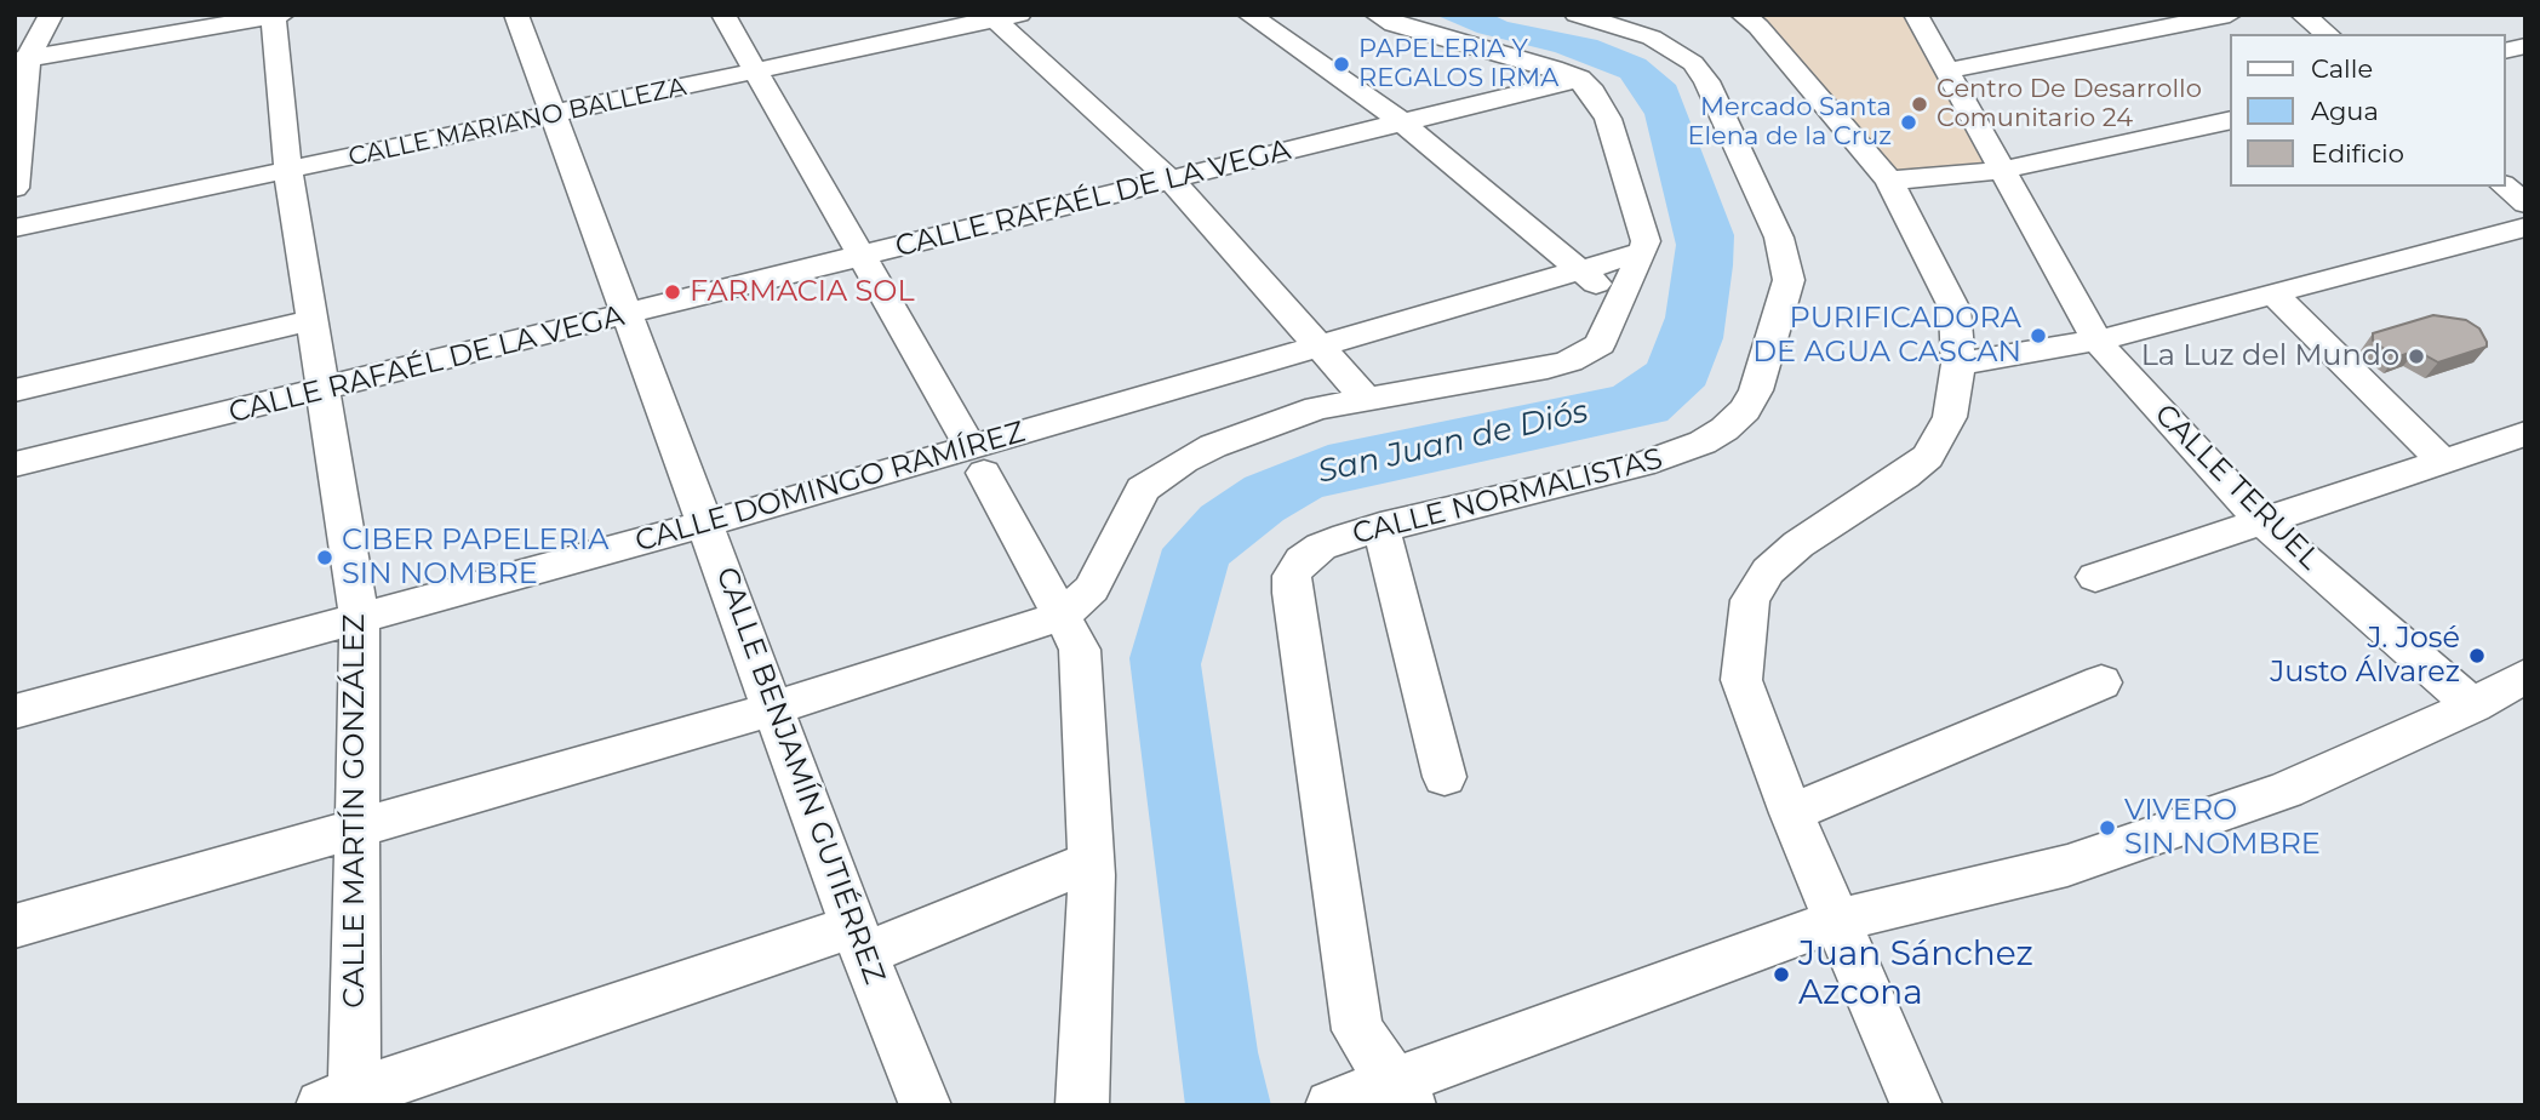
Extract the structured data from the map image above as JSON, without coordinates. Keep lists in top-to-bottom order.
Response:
{
  "streets": {
    "street": [
      "CALLE MARIANO BALLEZA",
      "CALLE RAFAÉL DE LA VEGA",
      "CALLE DOMINGO RAMÍREZ",
      "CALLE TERUEL",
      "CALLE NORMALISTAS",
      "CALLE BENJAMÍN GUTIÉRREZ",
      "CALLE MARTÍN GONZÁLEZ"
    ]
  },
  "crossings": [
    ["CALLE MARIANO BALLEZA", "CALLE BENJAMÍN GUTIÉRREZ"],
    ["CALLE MARIANO BALLEZA", "CALLE MARTÍN GONZÁLEZ"],
    ["CALLE RAFAÉL DE LA VEGA", "CALLE BENJAMÍN GUTIÉRREZ"],
    ["CALLE RAFAÉL DE LA VEGA", "CALLE MARTÍN GONZÁLEZ"],
    ["CALLE DOMINGO RAMÍREZ", "CALLE BENJAMÍN GUTIÉRREZ"],
    ["CALLE DOMINGO RAMÍREZ", "CALLE MARTÍN GONZÁLEZ"]
  ],
  "water": ["San Juan de Diós"],
  "places": [
    "PAPELERIA Y REGALOS IRMA",
    "Centro De Desarrollo Comunitario 24",
    "Mercado Santa Elena de la Cruz",
    "FARMACIA SOL",
    "PURIFICADORA DE AGUA CASCAN",
    "La Luz del Mundo",
    "CIBER PAPELERIA SIN NOMBRE",
    "J. José Justo Álvarez",
    "VIVERO SIN NOMBRE",
    "Juan Sánchez Azcona"
  ],
  "legend": ["Calle", "Agua", "Edificio"]
}
